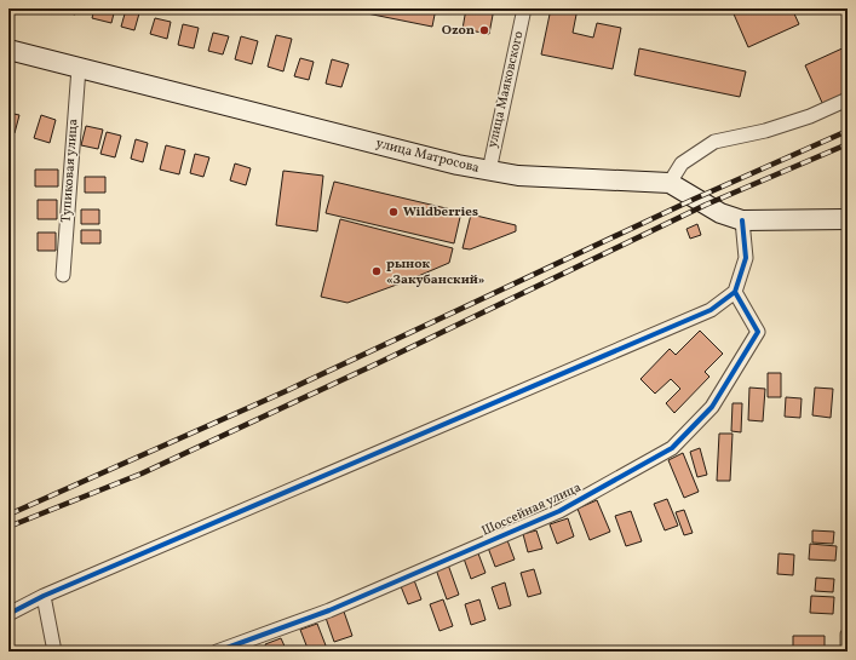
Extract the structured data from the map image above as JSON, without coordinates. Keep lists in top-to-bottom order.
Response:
{
  "streets": {
    "main road": ["улица Матросова"],
    "street": ["улица Маяковского", "Тупиковая улица", "Шоссейная улица"]
  },
  "crossings": [
    ["улица Маяковского", "улица Матросова"],
    ["улица Матросова", "Тупиковая улица"]
  ],
  "places": ["Ozon", "Wildberries", "рынок «Закубанский»"]
}
